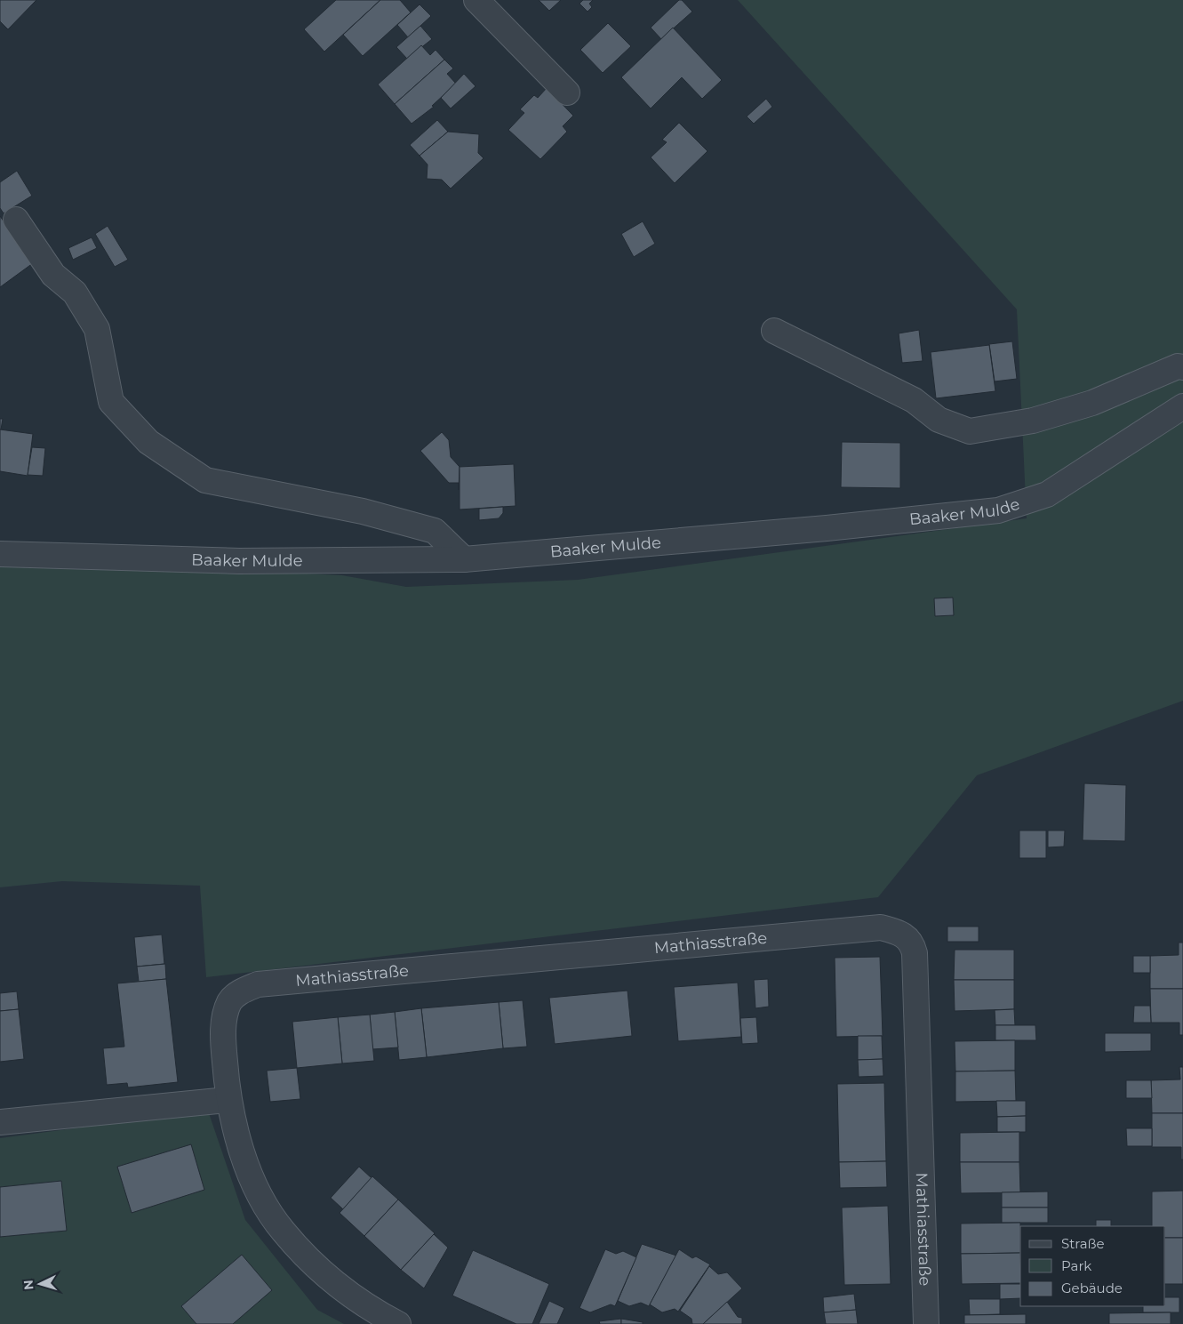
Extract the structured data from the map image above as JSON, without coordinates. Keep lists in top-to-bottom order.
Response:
{
  "streets": {
    "street": ["Baaker Mulde", "Mathiasstraße"]
  },
  "legend": ["Straße", "Park", "Gebäude"],
  "north": "left"
}
